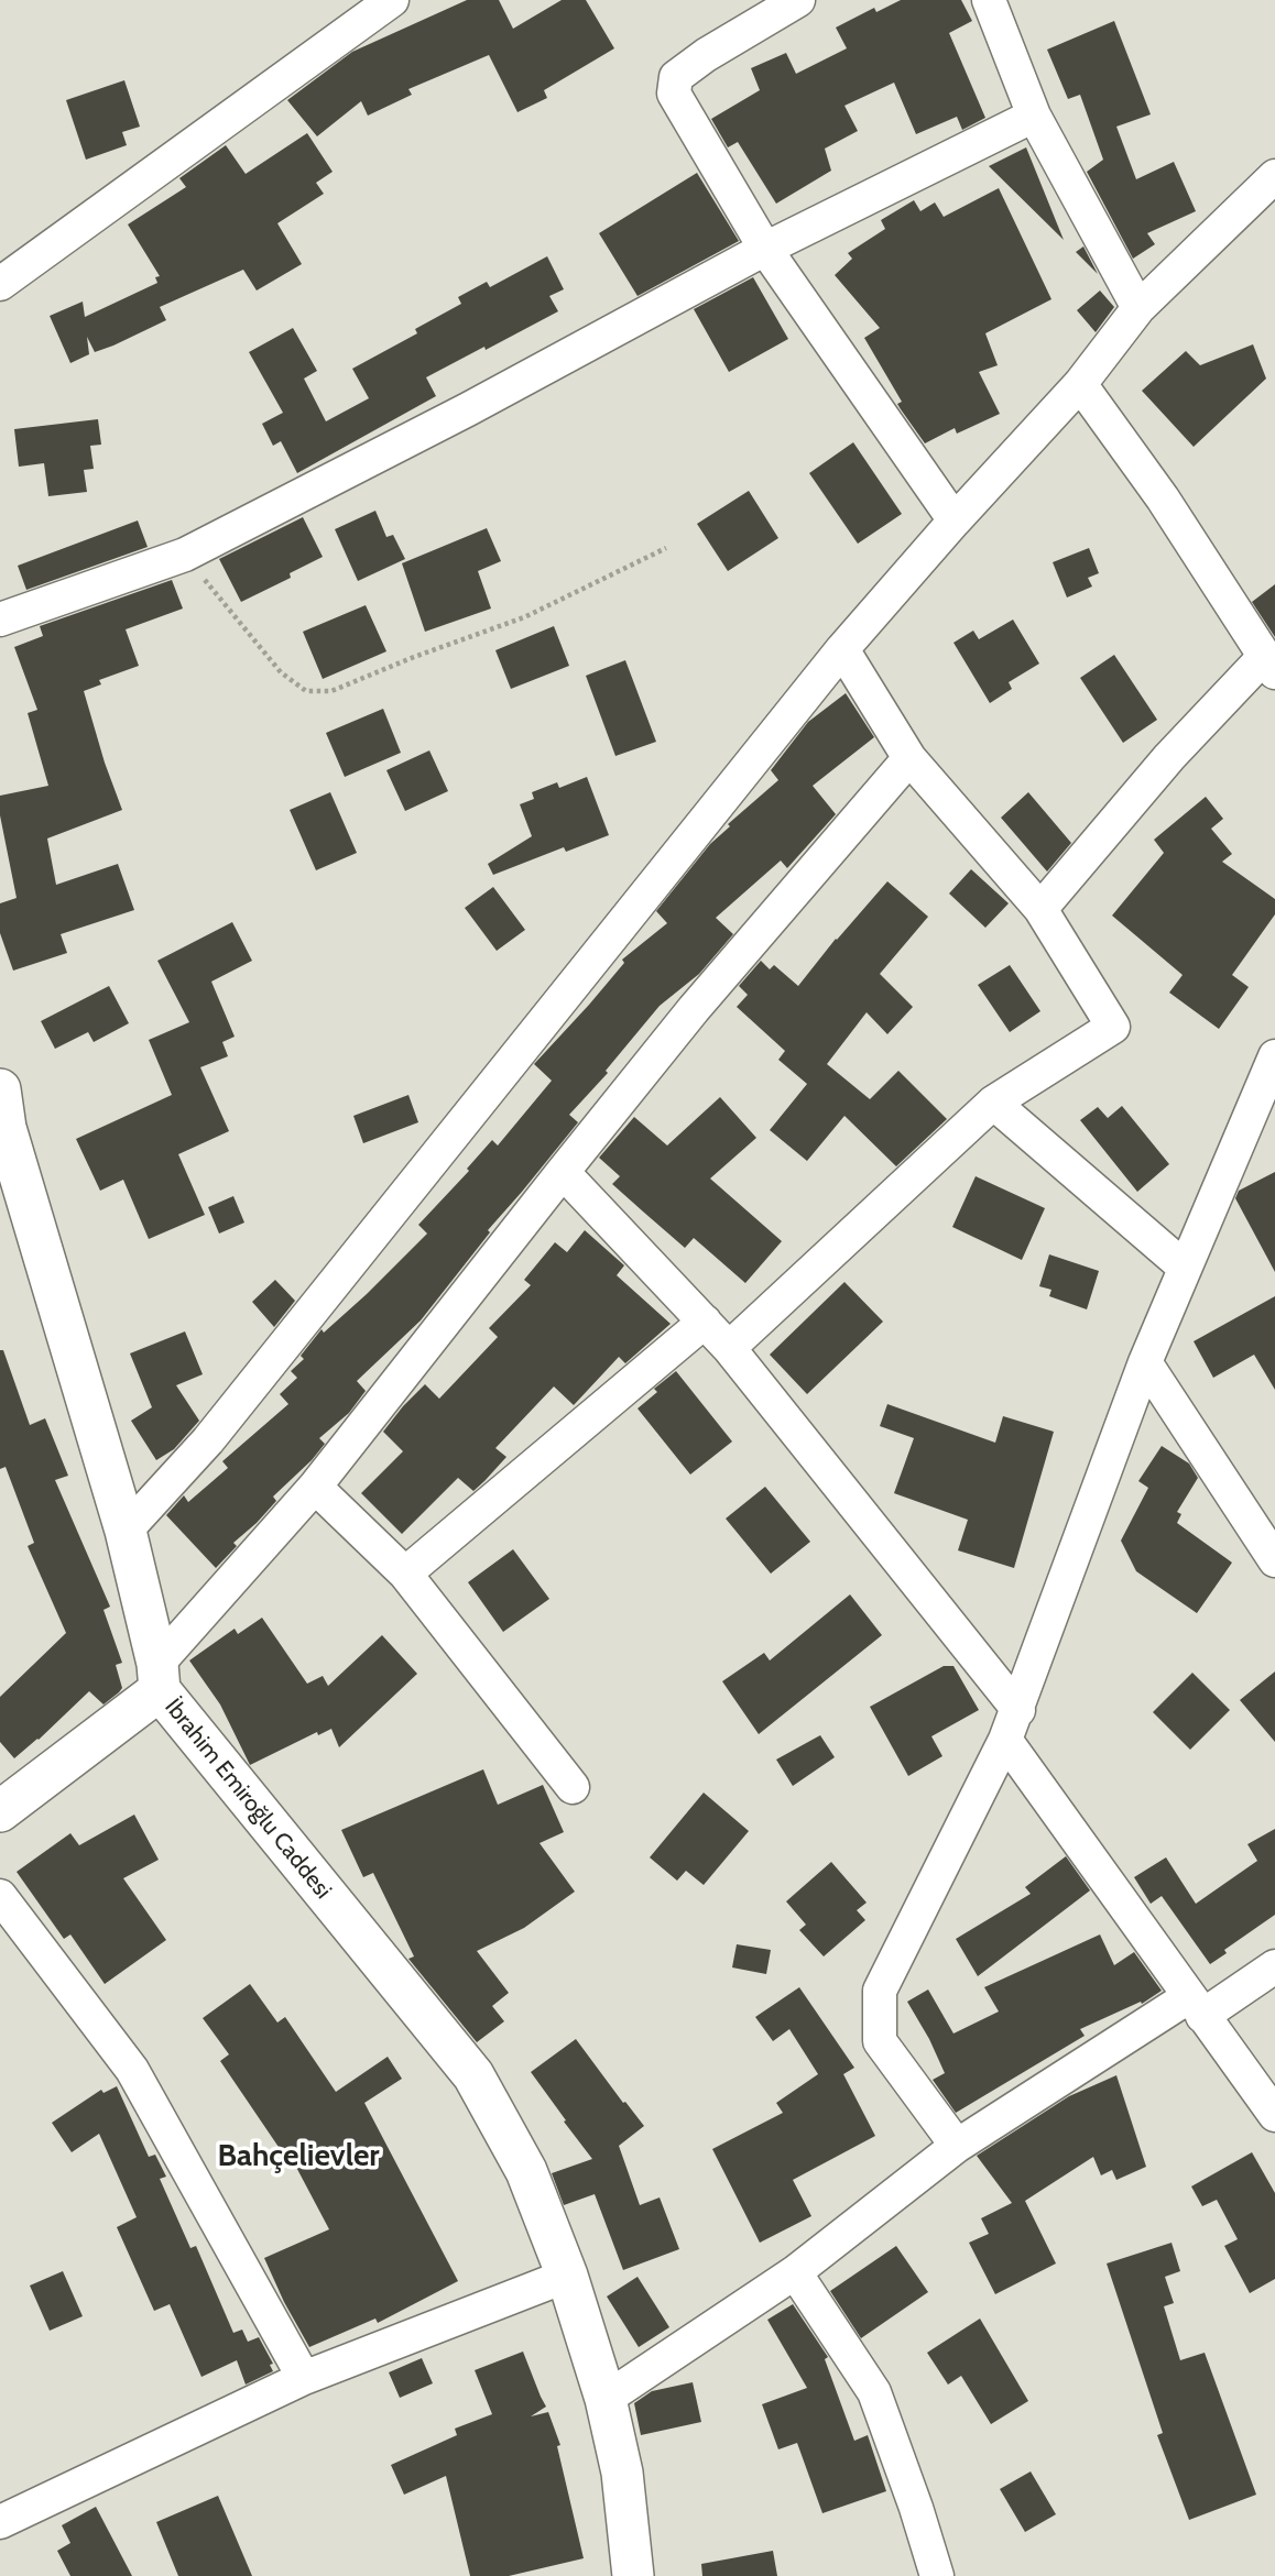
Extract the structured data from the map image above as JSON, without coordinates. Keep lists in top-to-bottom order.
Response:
{
  "streets": {
    "street": ["İbrahim Emiroğlu Caddesi"]
  },
  "districts": ["Bahçelievler"]
}
